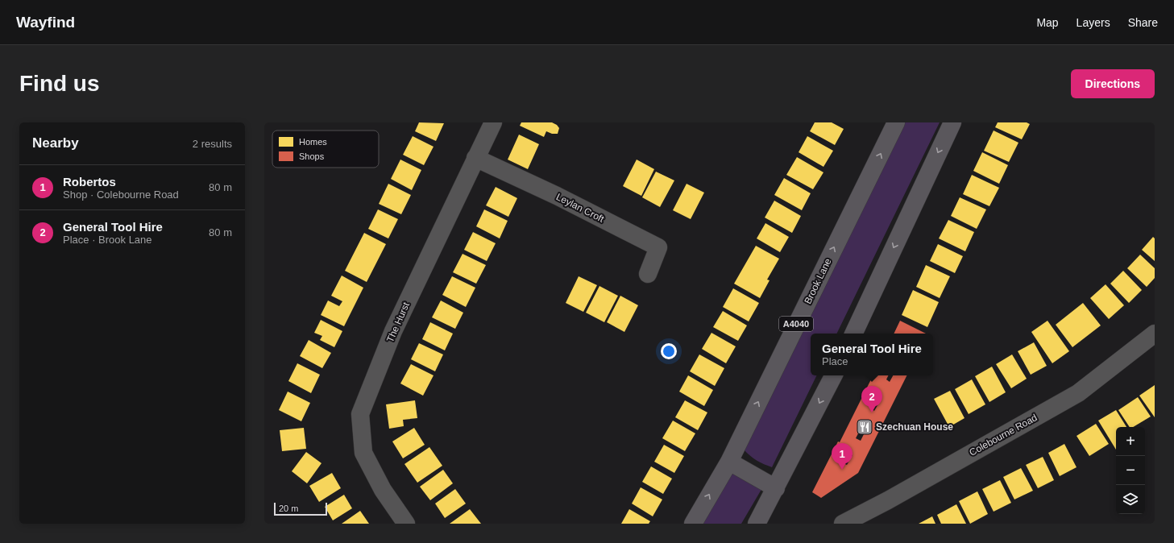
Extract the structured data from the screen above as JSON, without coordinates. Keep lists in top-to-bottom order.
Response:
{
  "streets": {
    "main road": ["Brook Lane", "A4040"],
    "street": ["Leylan Croft", "The Hurst", "Colebourne Road"]
  },
  "crossings": [
    ["Leylan Croft", "The Hurst"]
  ],
  "places": {
    "restaurant": ["Szechuan House"]
  },
  "legend": ["Homes", "Shops"],
  "scale_bar": "20 m",
  "page": {
    "header": "Wayfind",
    "nav": ["Map", "Layers", "Share"],
    "buttons": "Directions",
    "title": "Find us",
    "heading": ["Nearby", "2 results"],
    "list": [
      {
        "mark": "1",
        "name": "Robertos",
        "note": "Shop · Colebourne Road",
        "value": "80 m"
      },
      {
        "mark": "2",
        "name": "General Tool Hire",
        "note": "Place · Brook Lane",
        "value": "80 m"
      }
    ],
    "popup": ["General Tool Hire", "Place"],
    "pins": ["2", "1"],
    "map_buttons": ["+", "−"],
    "scale": "20 m"
  }
}
